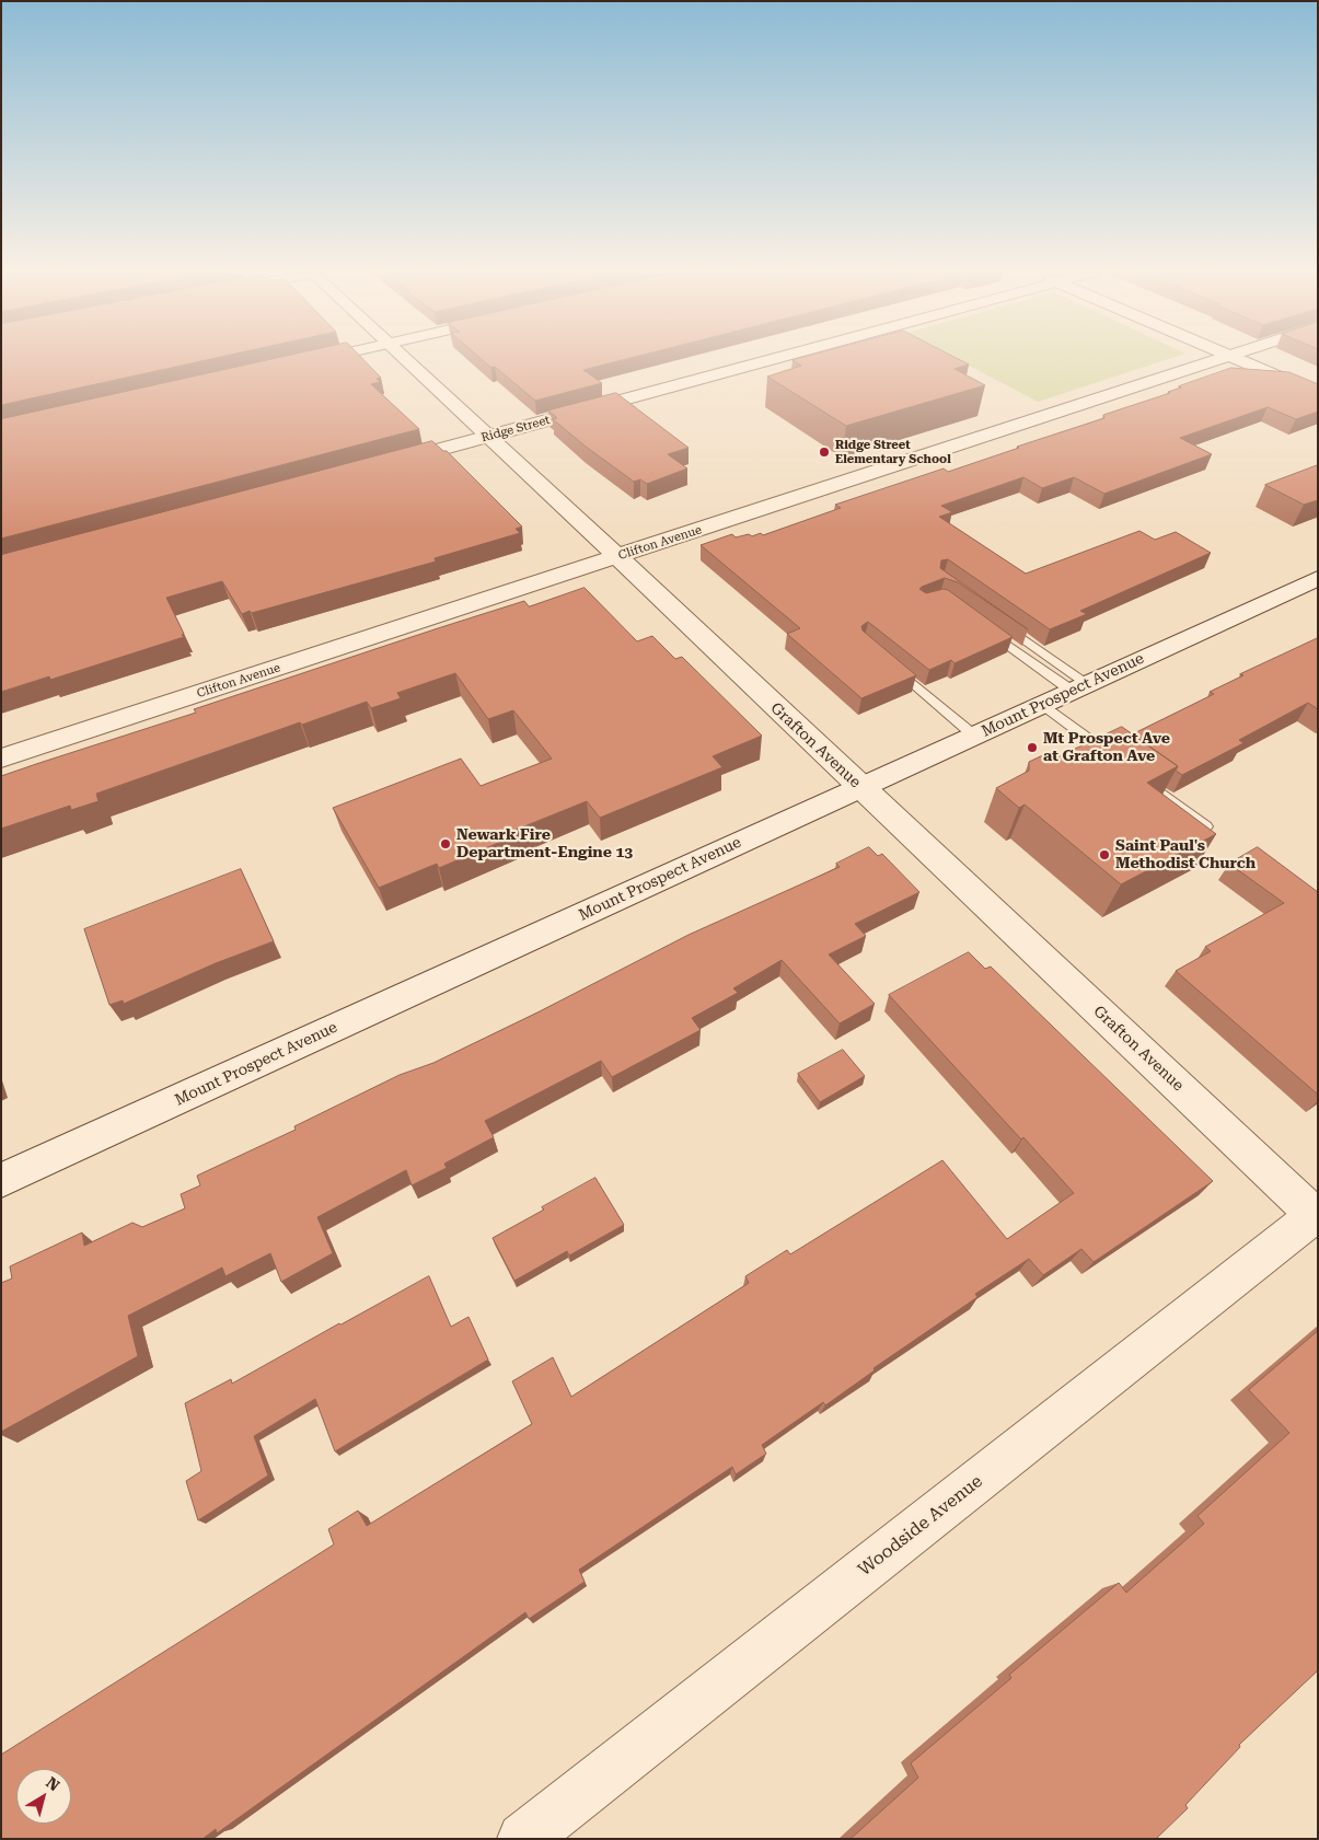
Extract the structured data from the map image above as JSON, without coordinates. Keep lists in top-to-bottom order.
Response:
{
  "streets": {
    "street": [
      "Ridge Street",
      "Clifton Avenue",
      "Mount Prospect Avenue",
      "Grafton Avenue",
      "Woodside Avenue"
    ]
  },
  "crossings": [
    ["Ridge Street", "Grafton Avenue"],
    ["Clifton Avenue", "Grafton Avenue"],
    ["Mount Prospect Avenue", "Grafton Avenue"],
    ["Grafton Avenue", "Woodside Avenue"]
  ],
  "places": [
    "Ridge Street Elementary School",
    "Mt Prospect Ave at Grafton Ave",
    "Newark Fire Department-Engine 13",
    "Saint Paul's Methodist Church"
  ],
  "north": "top right"
}
